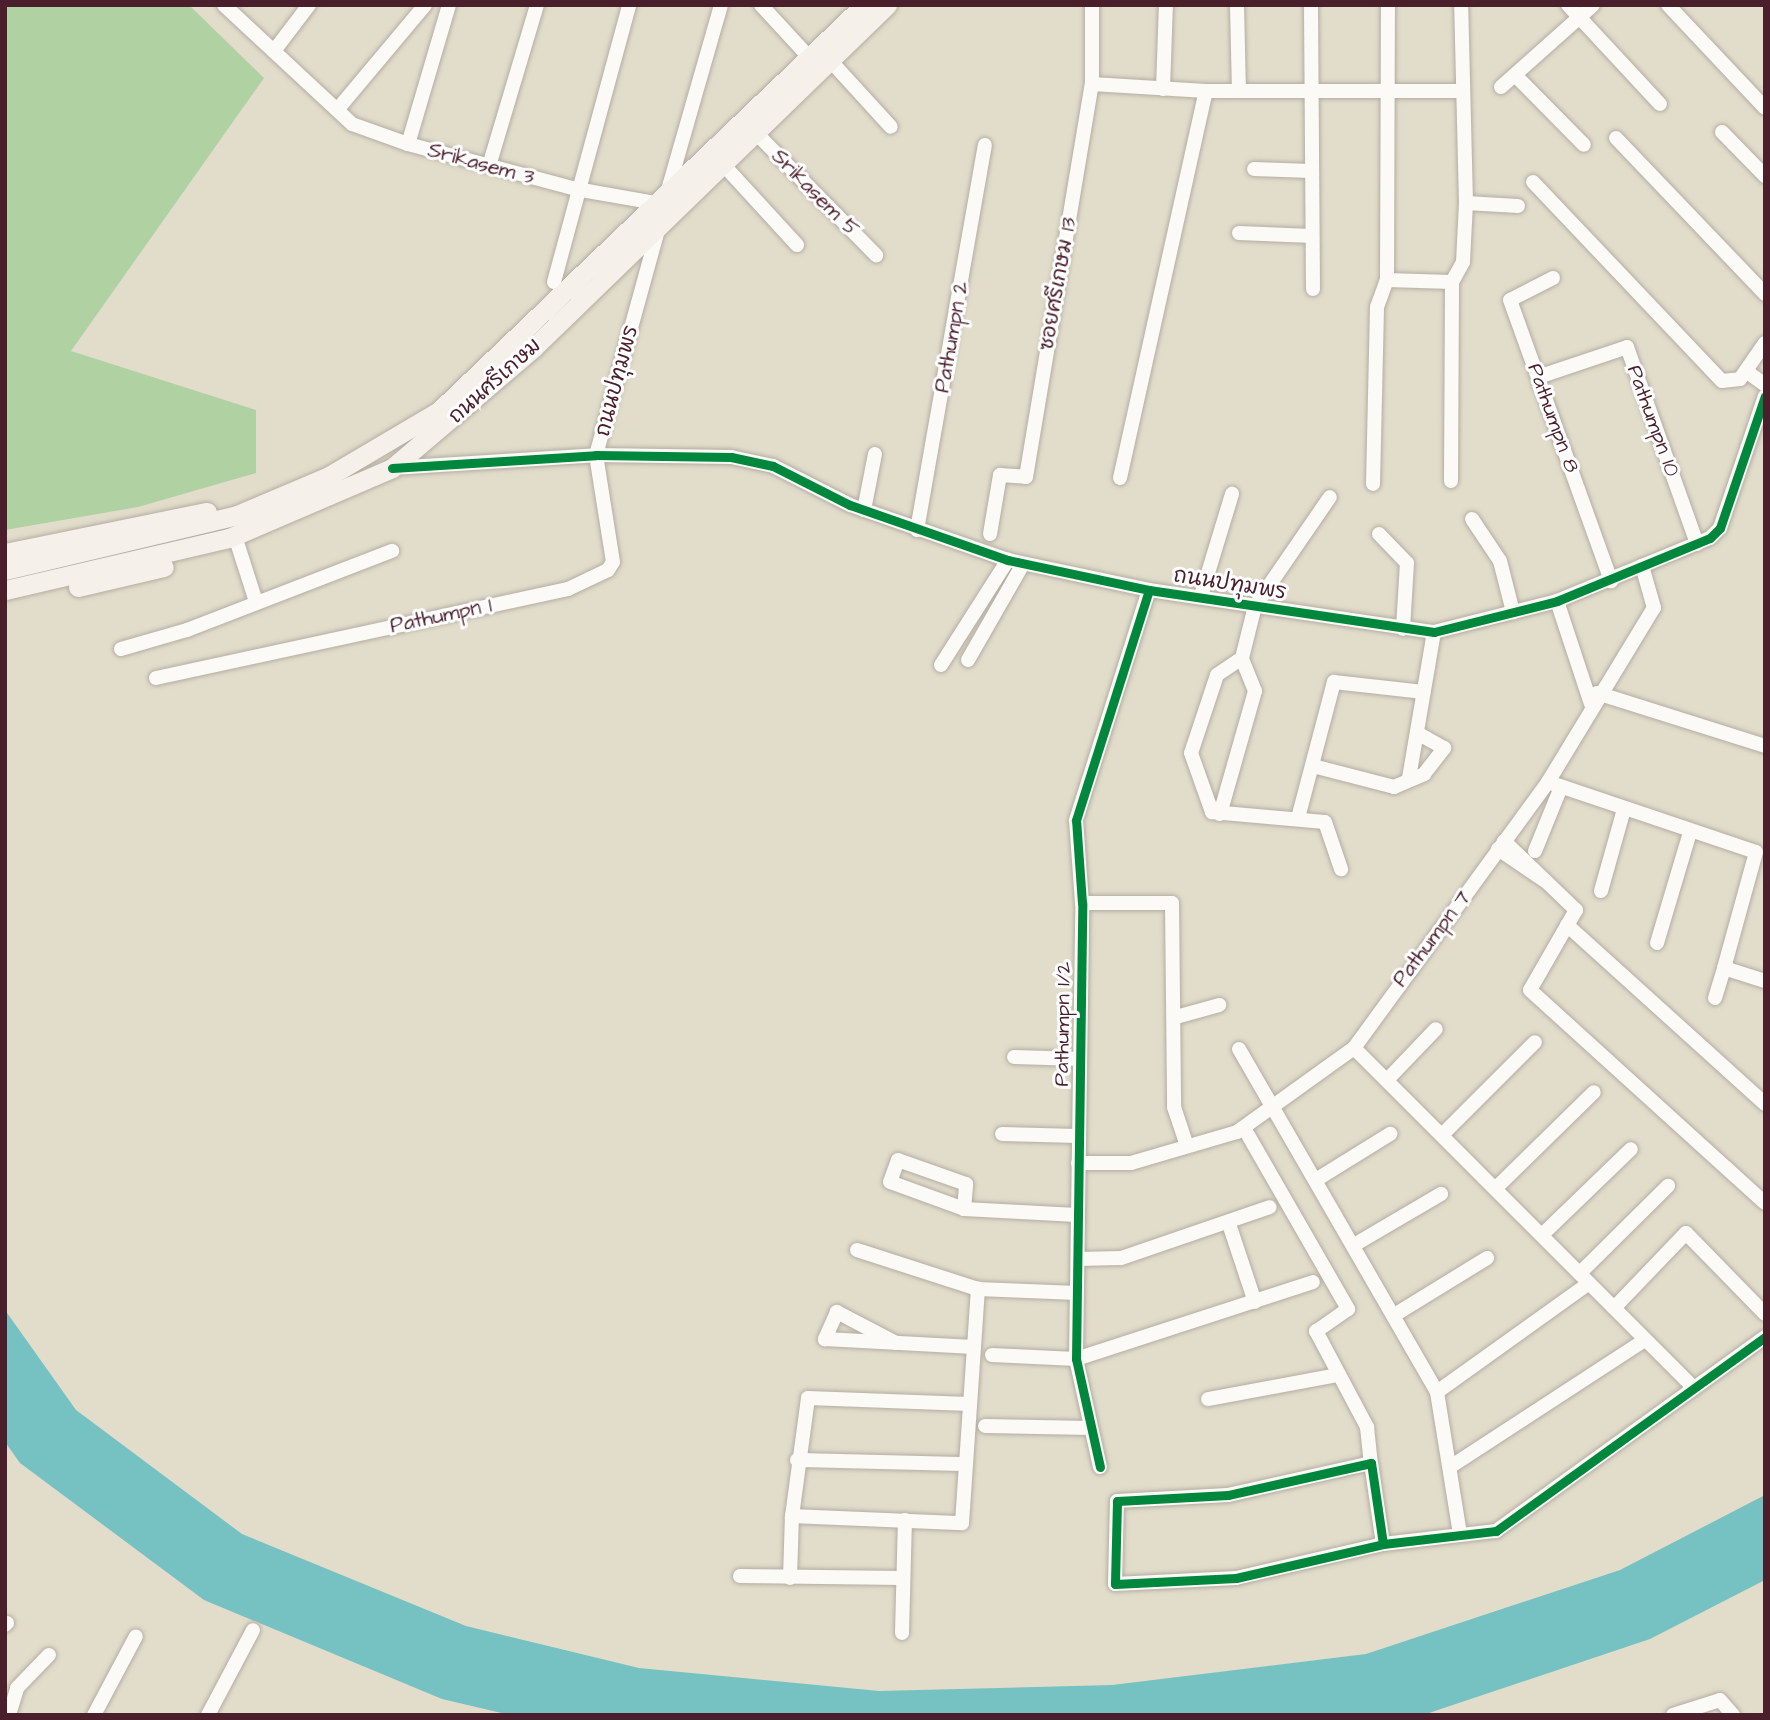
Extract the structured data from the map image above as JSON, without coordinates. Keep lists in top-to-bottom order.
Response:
{
  "streets": {
    "main road": ["ถนนศรีเกษม"],
    "street": [
      "Srikasem 3",
      "Srikasem 5",
      "ซอยศรีเกษม 13",
      "Pathumpn 2",
      "ถนนปทุมพร",
      "Pathumpn 8",
      "Pathumpn 10",
      "Pathumpn 1",
      "Pathumpn 7",
      "Pathumpn 1/2"
    ]
  },
  "crossings": [
    ["Srikasem 3", "ถนนศรีเกษม"],
    ["Srikasem 3", "ถนนปทุมพร"],
    ["Srikasem 5", "ถนนศรีเกษม"],
    ["Pathumpn 2", "ถนนปทุมพร"],
    ["ถนนศรีเกษม", "ถนนปทุมพร"],
    ["ถนนปทุมพร", "Pathumpn 8"],
    ["ถนนปทุมพร", "Pathumpn 10"],
    ["ถนนปทุมพร", "Pathumpn 1"],
    ["ถนนปทุมพร", "Pathumpn 7"],
    ["ถนนปทุมพร", "Pathumpn 1/2"],
    ["Pathumpn 8", "Pathumpn 10"],
    ["Pathumpn 7", "Pathumpn 1/2"]
  ]
}
